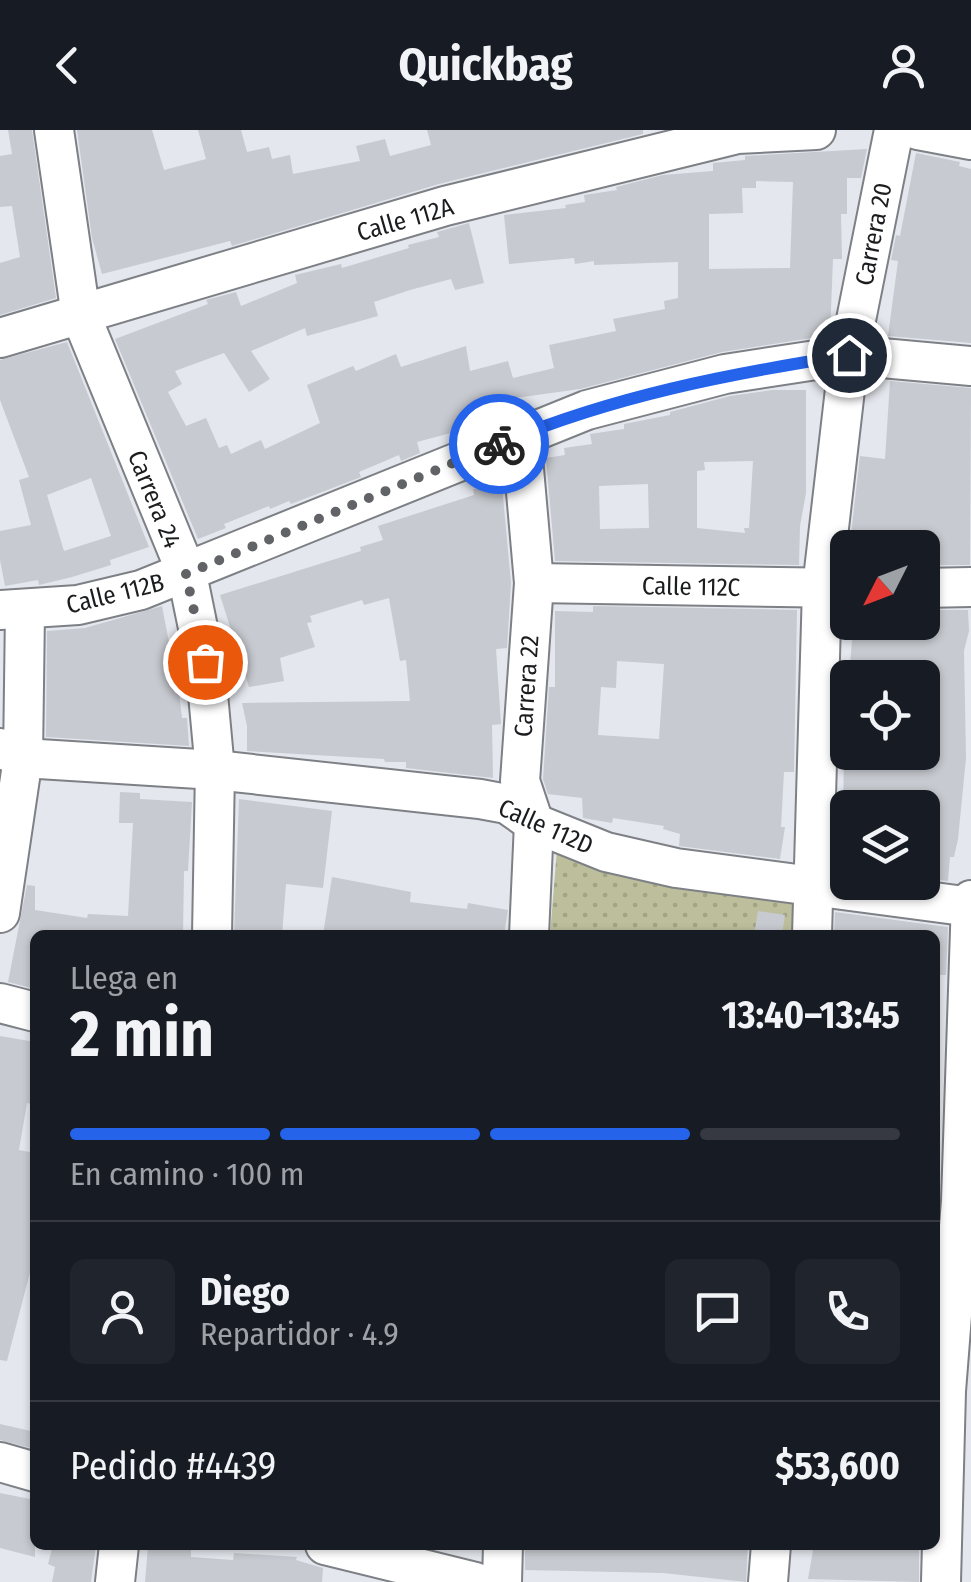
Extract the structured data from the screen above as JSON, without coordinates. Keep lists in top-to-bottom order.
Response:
{
  "streets": {
    "street": [
      "Calle 112A",
      "Carrera 20",
      "Carrera 24",
      "Calle 112C",
      "Calle 112B",
      "Carrera 22",
      "Calle 112D"
    ]
  },
  "crossings": [
    ["Calle 112A", "Carrera 24"],
    ["Carrera 20", "Calle 112B"],
    ["Carrera 20", "Calle 112D"],
    ["Carrera 24", "Calle 112B"],
    ["Carrera 24", "Calle 112D"],
    ["Calle 112C", "Carrera 22"],
    ["Calle 112B", "Carrera 22"],
    ["Carrera 22", "Calle 112D"]
  ],
  "north": "bottom left",
  "page": {
    "header": "Quickbag",
    "heading": ["2 min", "Llega en", "13:40–13:45"],
    "panel": [
      "Diego",
      "Repartidor · 4.9",
      "Pedido #4439",
      "$53,600"
    ],
    "bar": "En camino · 100 m"
  }
}
